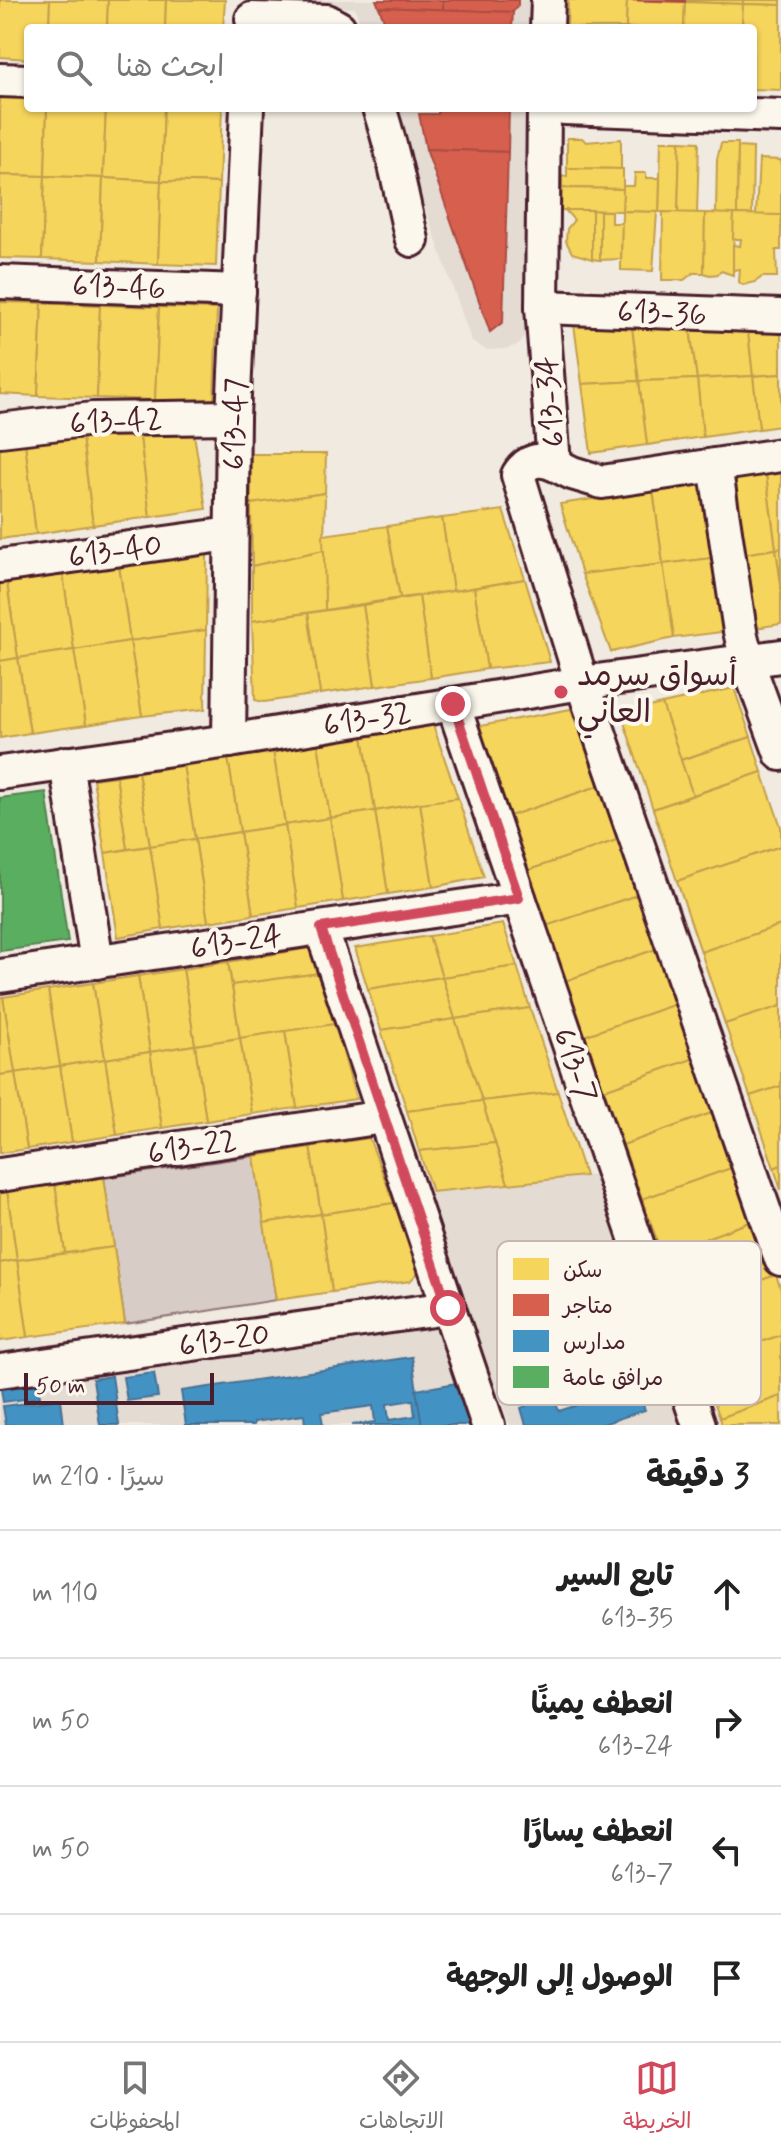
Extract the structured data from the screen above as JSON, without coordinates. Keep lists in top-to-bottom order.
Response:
{
  "streets": {
    "street": [
      "613-46",
      "613-36",
      "613-34",
      "613-42",
      "613-47",
      "613-40",
      "613-32",
      "613-24",
      "613-7",
      "613-22",
      "613-20"
    ]
  },
  "crossings": [
    ["613-46", "613-47"],
    ["613-36", "613-34"],
    ["613-42", "613-47"],
    ["613-47", "613-40"],
    ["613-47", "613-32"],
    ["613-32", "613-7"],
    ["613-24", "613-7"]
  ],
  "places": ["أسواق سرمد العاني"],
  "legend": [
    "سكن",
    "متاجر",
    "مدارس",
    "مرافق عامة"
  ],
  "scale_bar": "50 m",
  "page": {
    "search": "ابحث هنا",
    "scale": "50 m",
    "heading": ["3 دقيقة", "سيرًا · 210 m"],
    "list": [
      ["تابع السير", "613-35", "110 m"],
      ["انعطف يمينًا", "613-24", "50 m"],
      ["انعطف يسارًا", "613-7", "50 m"],
      "الوصول إلى الوجهة"
    ],
    "nav": ["الخريطة", "الاتجاهات", "المحفوظات"]
  }
}
